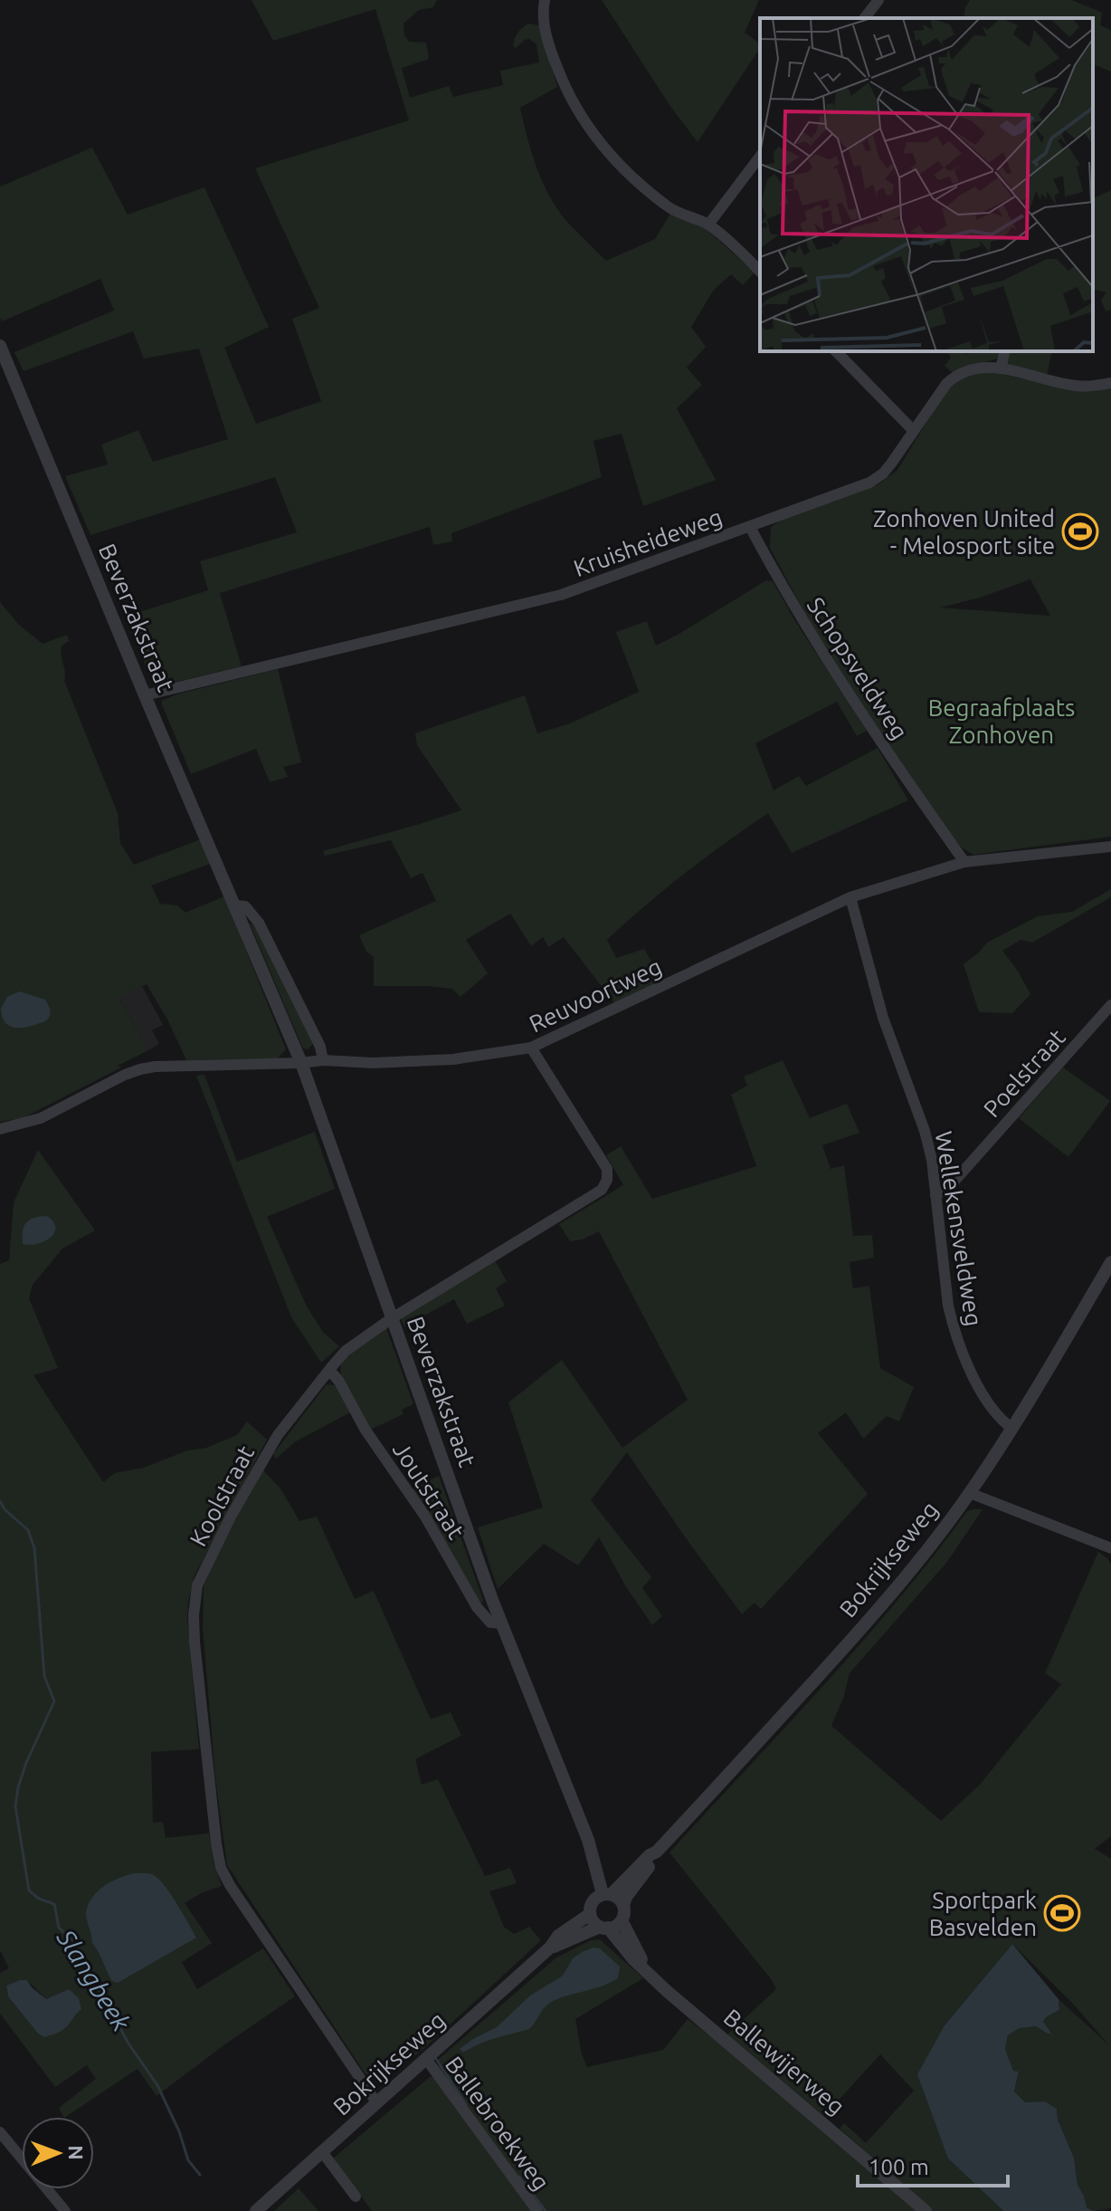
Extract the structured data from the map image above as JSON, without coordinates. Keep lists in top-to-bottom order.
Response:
{
  "streets": {
    "street": [
      "Kruisheideweg",
      "Beverzakstraat",
      "Schopsveldweg",
      "Reuvoortweg",
      "Poelstraat",
      "Wellekensveldweg",
      "Joutstraat",
      "Koolstraat",
      "Bokrijkseweg",
      "Ballewijerweg",
      "Ballebroekweg"
    ]
  },
  "crossings": [
    ["Kruisheideweg", "Beverzakstraat"],
    ["Kruisheideweg", "Schopsveldweg"],
    ["Beverzakstraat", "Reuvoortweg"],
    ["Beverzakstraat", "Joutstraat"],
    ["Beverzakstraat", "Koolstraat"],
    ["Beverzakstraat", "Bokrijkseweg"],
    ["Beverzakstraat", "Ballewijerweg"],
    ["Schopsveldweg", "Reuvoortweg"],
    ["Reuvoortweg", "Wellekensveldweg"],
    ["Reuvoortweg", "Koolstraat"],
    ["Poelstraat", "Wellekensveldweg"],
    ["Wellekensveldweg", "Bokrijkseweg"],
    ["Joutstraat", "Koolstraat"],
    ["Koolstraat", "Bokrijkseweg"],
    ["Bokrijkseweg", "Ballewijerweg"],
    ["Bokrijkseweg", "Ballebroekweg"]
  ],
  "water": ["Slangbeek"],
  "parks": ["Begraafplaats Zonhoven"],
  "places": {
    "sports": ["Zonhoven United - Melosport site", "Sportpark Basvelden"]
  },
  "scale_bar": "100 m",
  "north": "right"
}
